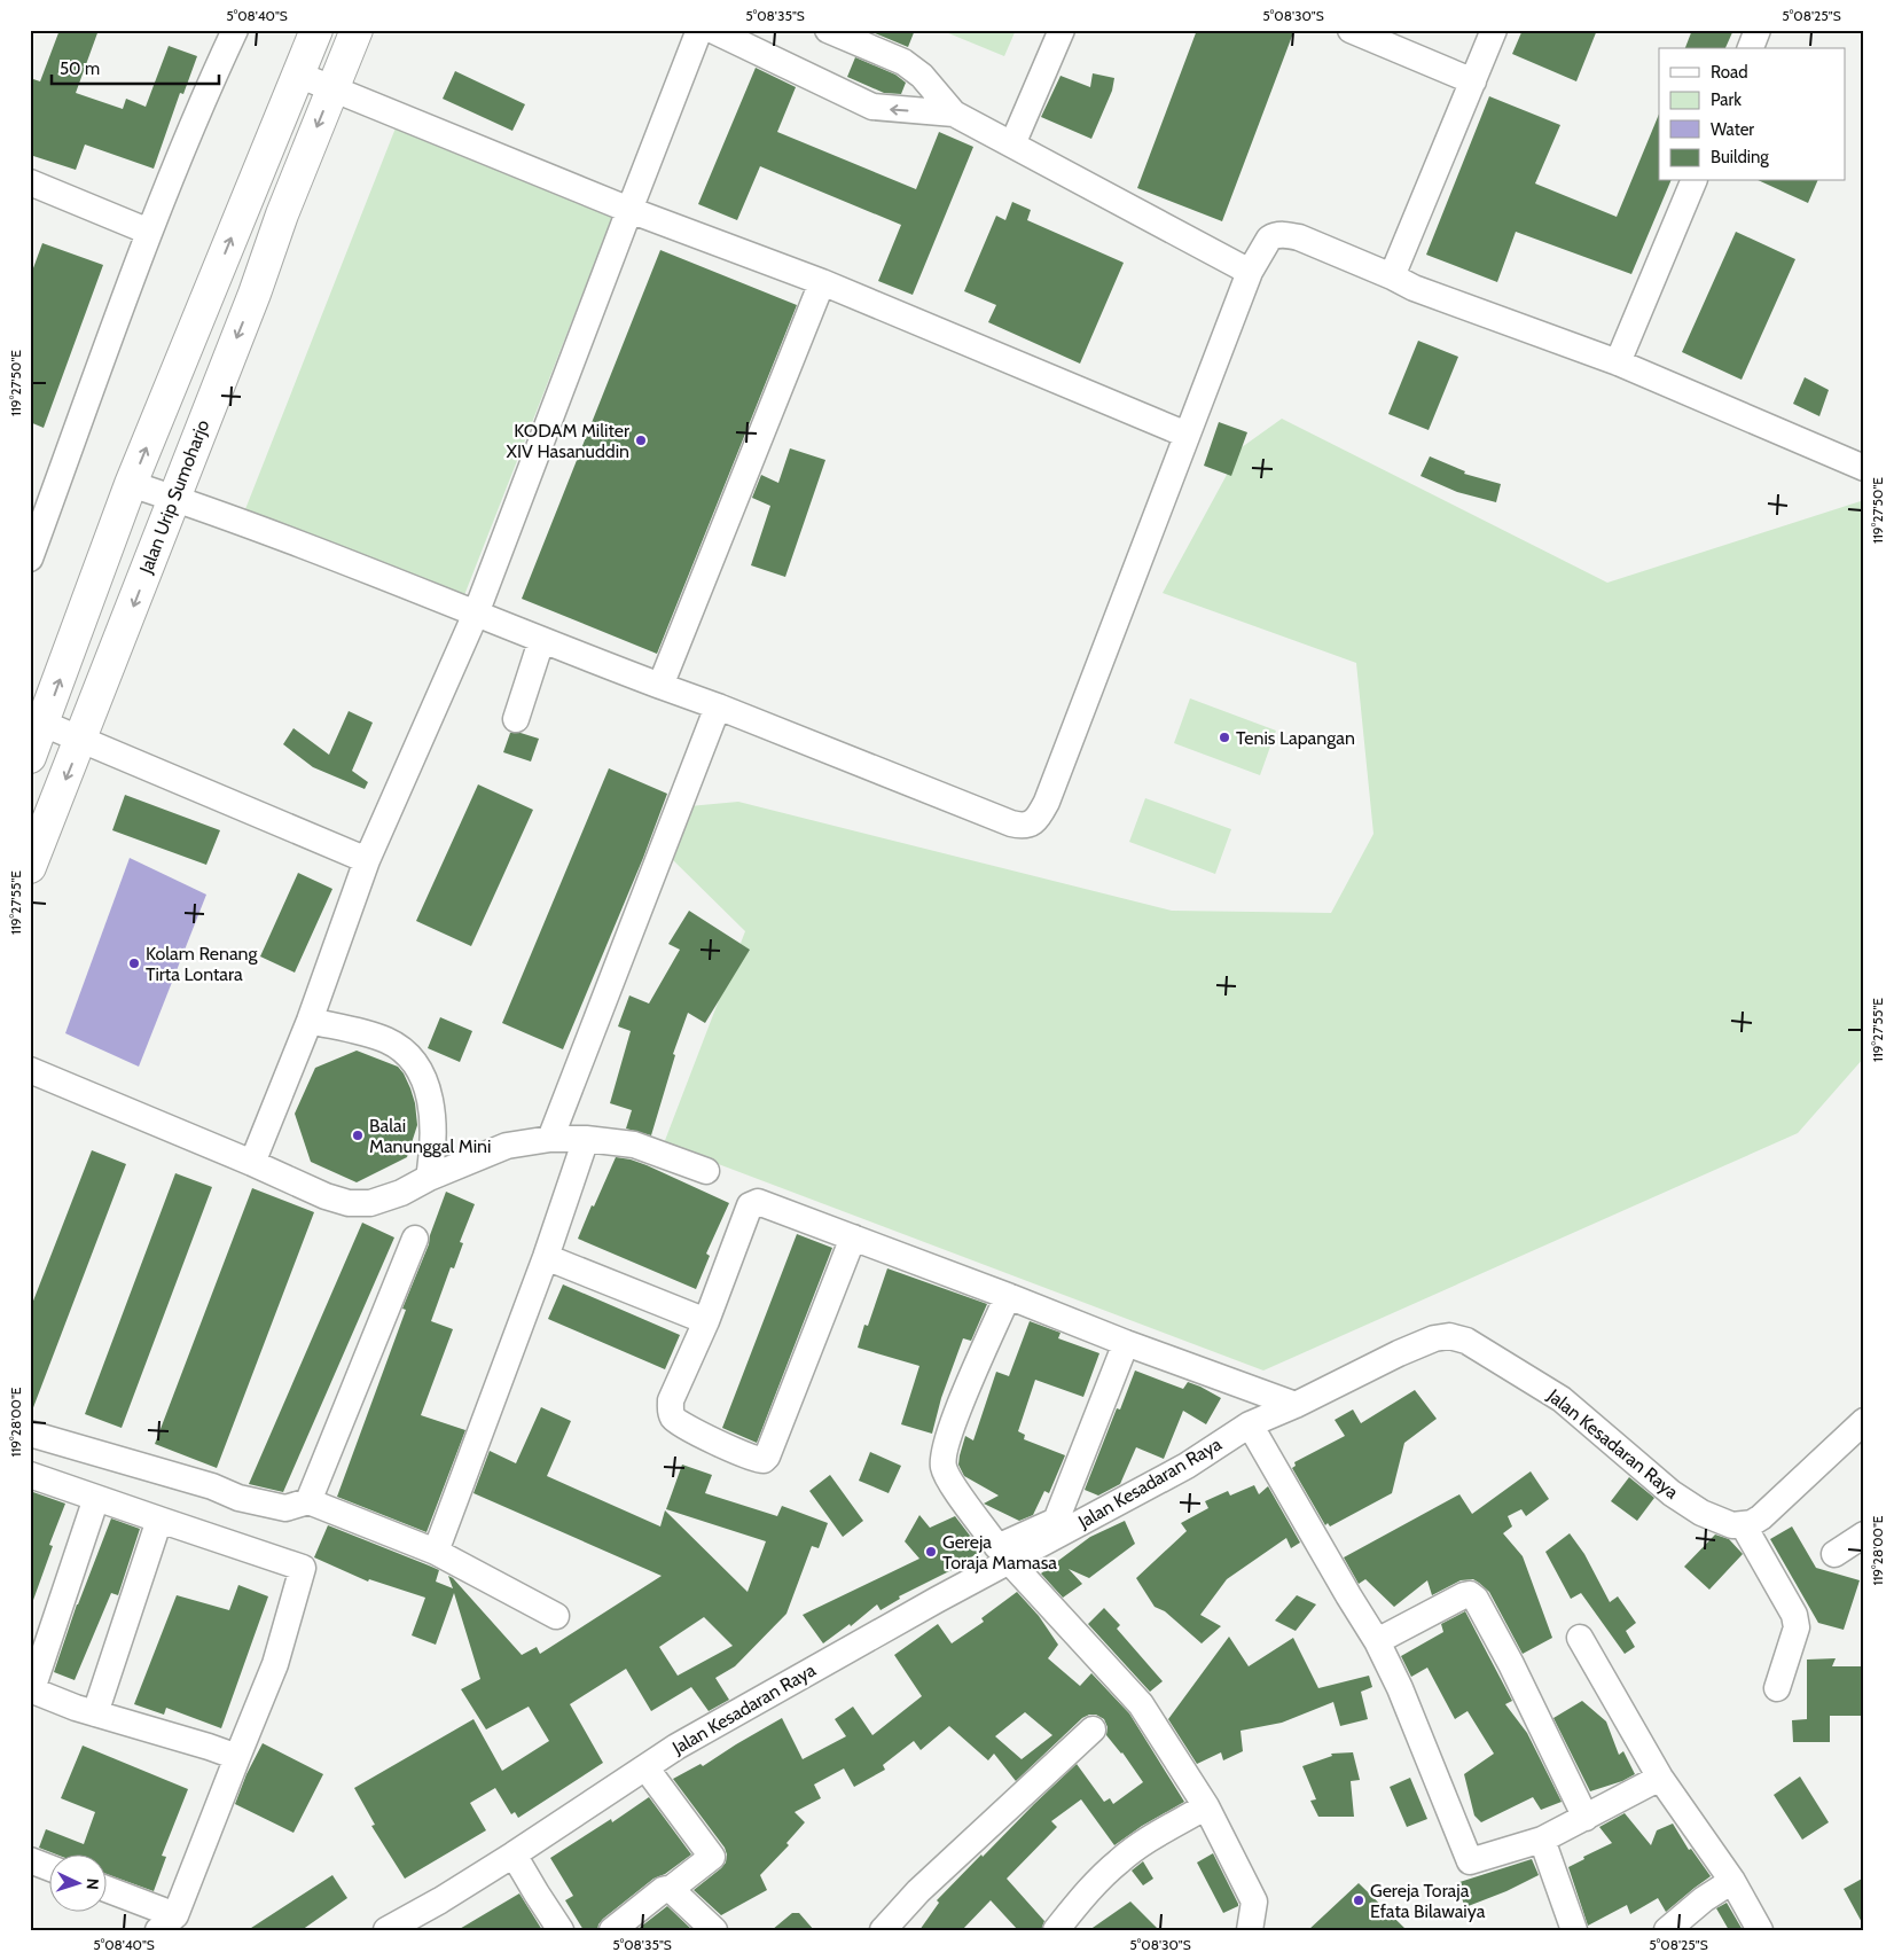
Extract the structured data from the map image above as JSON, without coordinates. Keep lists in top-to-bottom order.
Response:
{
  "streets": {
    "highway": ["Jalan Urip Sumoharjo"],
    "street": ["Jalan Kesadaran Raya"]
  },
  "places": [
    "KODAM Militer XIV Hasanuddin",
    "Tenis Lapangan",
    "Kolam Renang Tirta Lontara",
    "Balai Manunggal Mini",
    "Gereja Toraja Mamasa",
    "Gereja Toraja Efata Bilawaiya"
  ],
  "legend": [
    "Road",
    "Park",
    "Water",
    "Building"
  ],
  "scale_bar": "50 m",
  "north": "right",
  "coordinates": [
    "5°08'40\"S",
    "5°08'35\"S",
    "5°08'30\"S",
    "5°08'25\"S",
    "119°27'50\"E",
    "119°27'55\"E",
    "119°28'00\"E"
  ]
}
